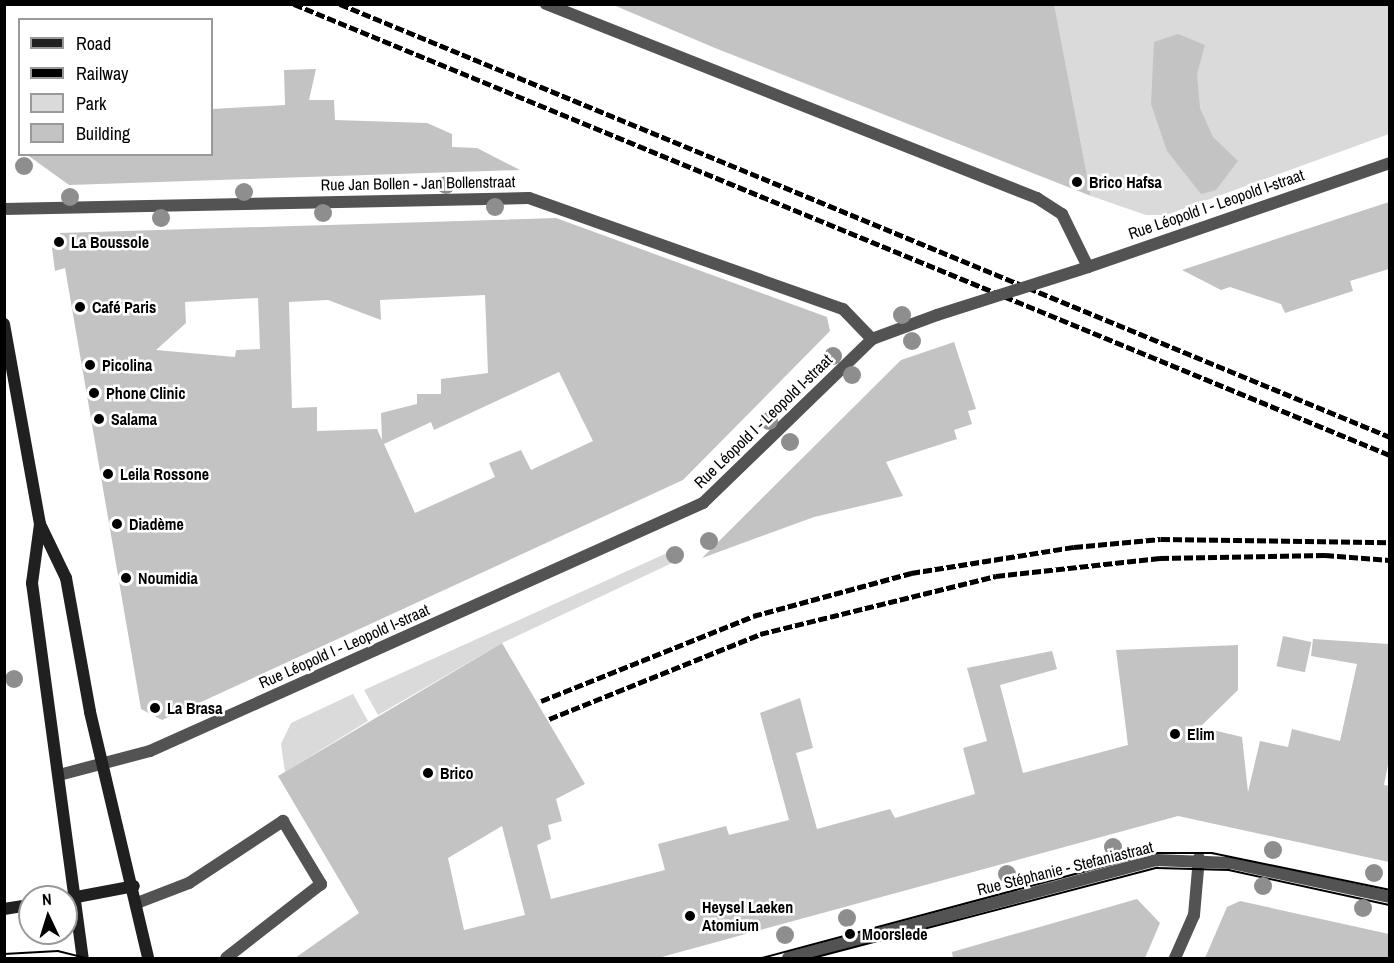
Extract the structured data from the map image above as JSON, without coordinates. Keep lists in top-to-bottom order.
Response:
{
  "streets": {
    "street": ["Rue Jan Bollen - Jan Bollenstraat", "Rue Léopold I - Leopold I-straat", "Rue Stéphanie - Stefaniastraat"]
  },
  "crossings": [
    ["Rue Jan Bollen - Jan Bollenstraat", "Rue Léopold I - Leopold I-straat"]
  ],
  "places": [
    "Brico Hafsa",
    "La Boussole",
    "Café Paris",
    "Picolina",
    "Phone Clinic",
    "Salama",
    "Leila Rossone",
    "Diadème",
    "Noumidia",
    "La Brasa",
    "Elim",
    "Brico",
    "Heysel Laeken Atomium",
    "Moorslede"
  ],
  "legend": [
    "Road",
    "Railway",
    "Park",
    "Building"
  ],
  "north": "top"
}
